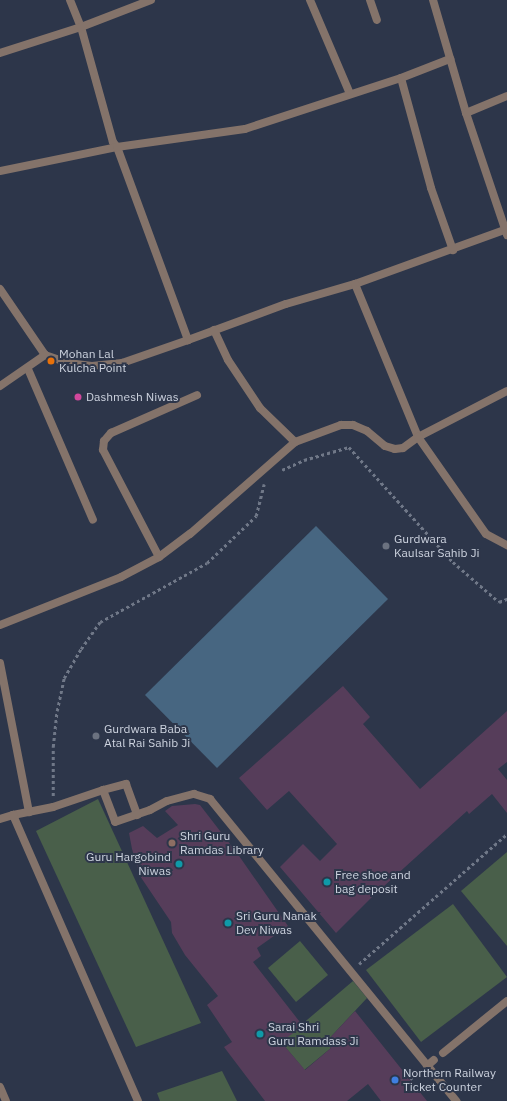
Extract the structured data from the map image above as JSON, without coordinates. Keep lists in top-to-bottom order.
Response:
{
  "places": [
    "Mohan Lal Kulcha Point",
    "Dashmesh Niwas",
    "Gurdwara Kaulsar Sahib Ji",
    "Gurdwara Baba Atal Rai Sahib Ji",
    "Shri Guru Ramdas Library",
    "Guru Hargobind Niwas",
    "Free shoe and bag deposit",
    "Sri Guru Nanak Dev Niwas",
    "Sarai Shri Guru Ramdass Ji",
    "Northern Railway Ticket Counter"
  ]
}
